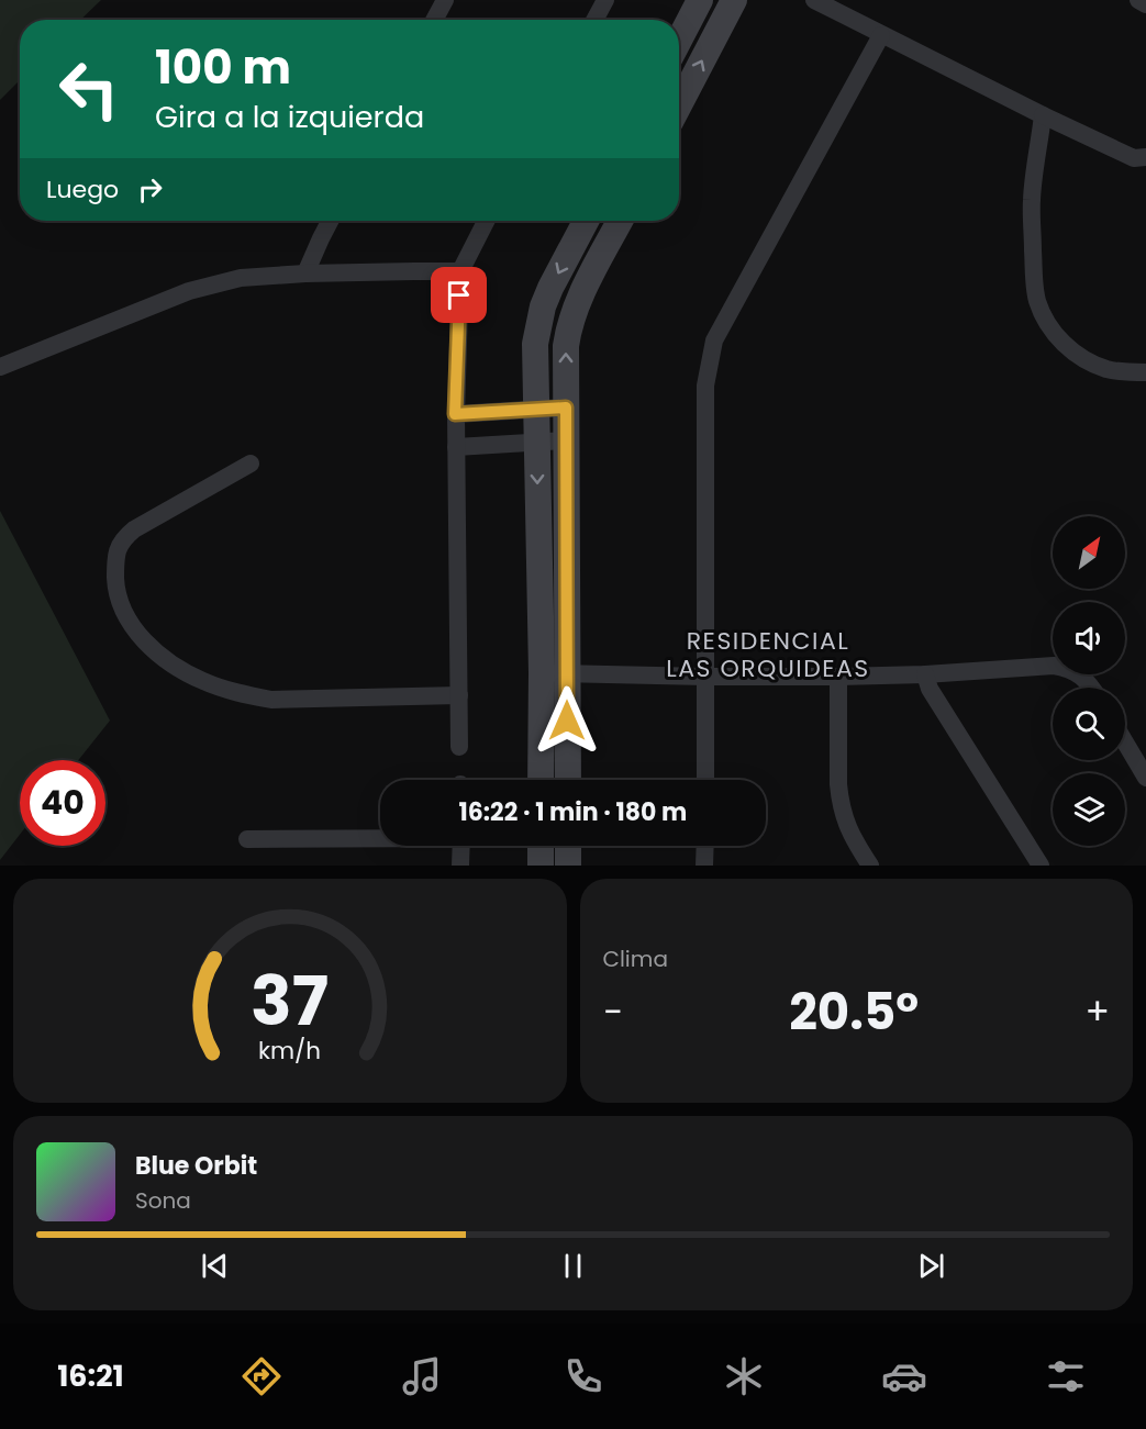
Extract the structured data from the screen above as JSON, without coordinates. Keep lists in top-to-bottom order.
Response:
{
  "districts": ["RESIDENCIAL LAS ORQUIDEAS"],
  "north": "top right",
  "page": {
    "turn": ["100 m", "Gira a la izquierda"],
    "then": "Luego",
    "limit": "40",
    "trip": "16:22 · 1 min · 180 m",
    "tile": "Clima",
    "heat": ["−", "20.5°", "+"],
    "song": ["Blue Orbit", "Sona"],
    "tabs": "16:21",
    "gauge": ["37", "km/h"]
  }
}
